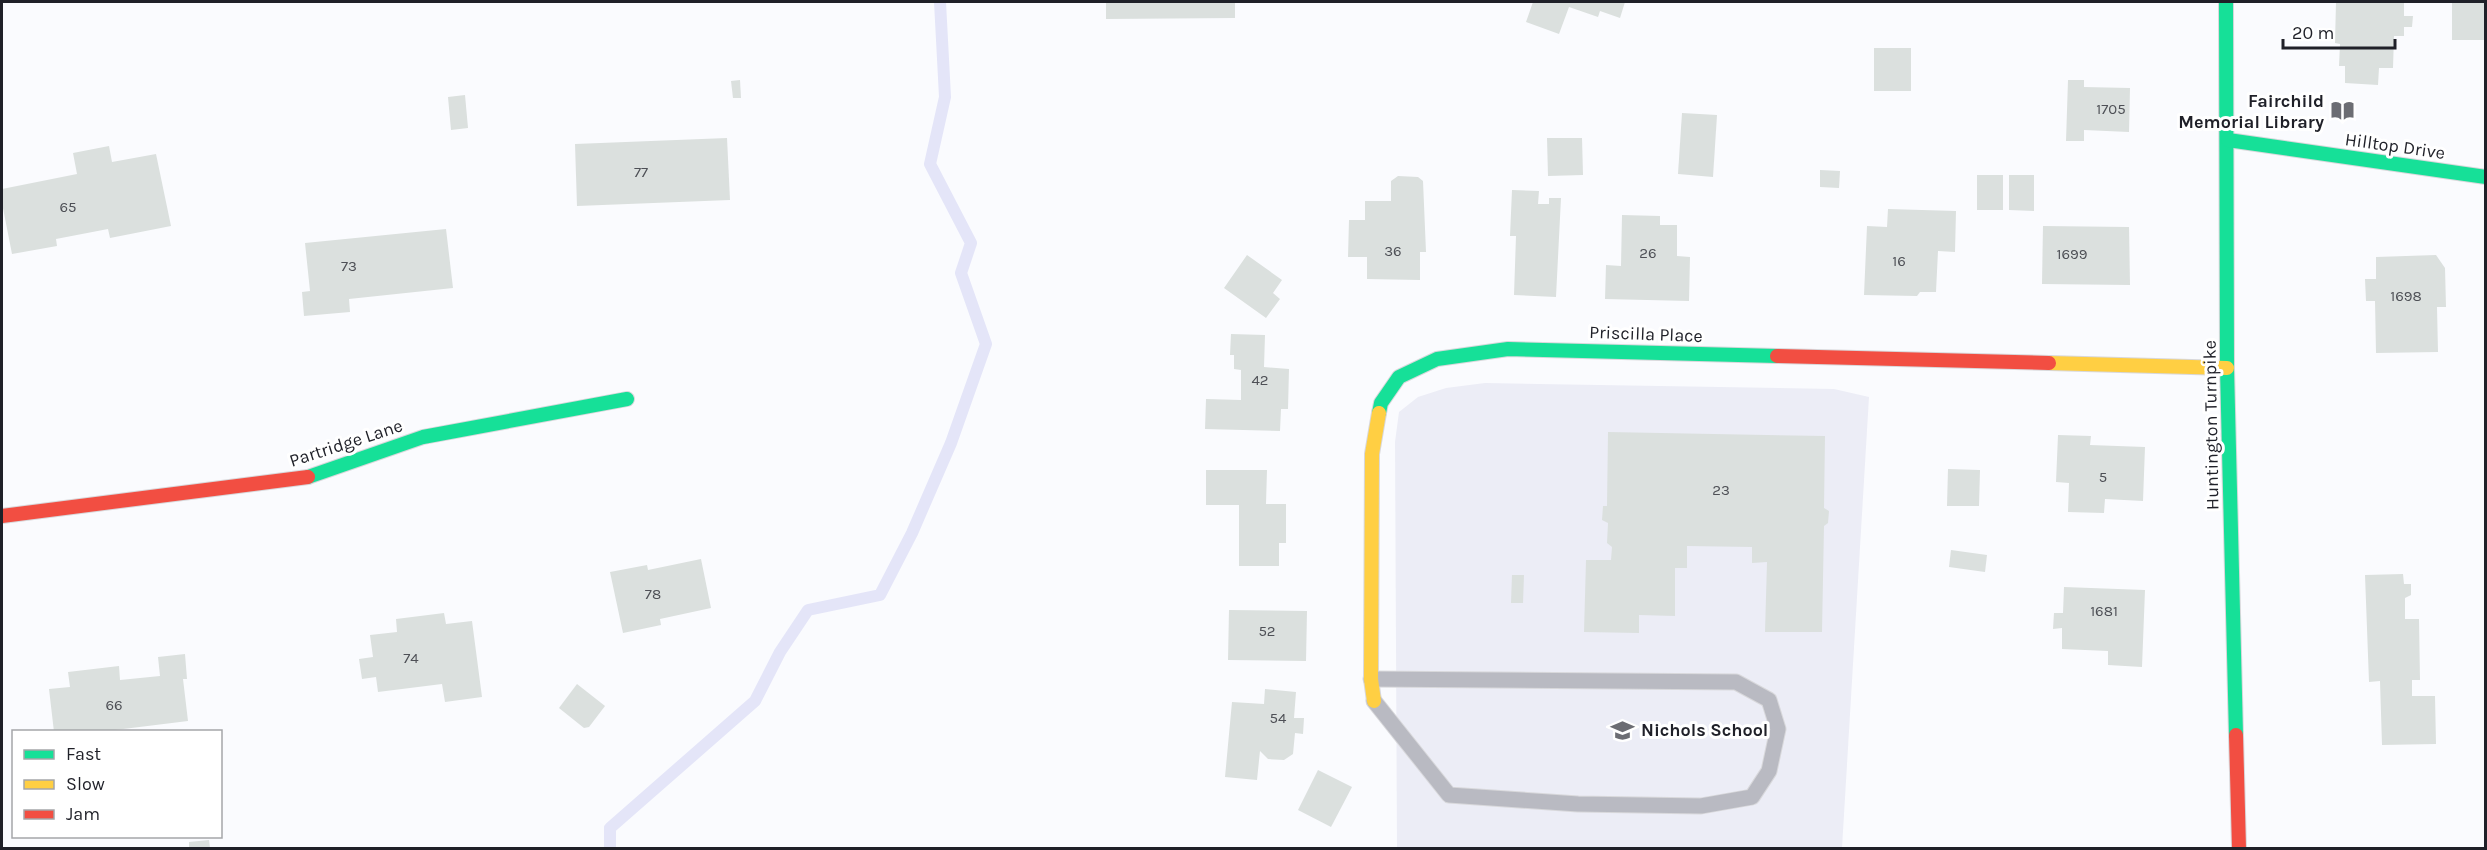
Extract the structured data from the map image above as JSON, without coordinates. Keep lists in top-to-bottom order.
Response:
{
  "streets": {
    "street": [
      "Hilltop Drive",
      "Priscilla Place",
      "Huntington Turnpike",
      "Partridge Lane"
    ]
  },
  "crossings": [
    ["Hilltop Drive", "Huntington Turnpike"],
    ["Priscilla Place", "Huntington Turnpike"]
  ],
  "places": {
    "library": ["Fairchild Memorial Library"],
    "school or university": ["Nichols School"]
  },
  "house_numbers": [
    "1705",
    "77",
    "65",
    "36",
    "26",
    "1699",
    "16",
    "73",
    "1698",
    "42",
    "5",
    "23",
    "78",
    "1681",
    "52",
    "74",
    "66",
    "54"
  ],
  "legend": ["Fast", "Slow", "Jam"],
  "scale_bar": "20 m"
}
